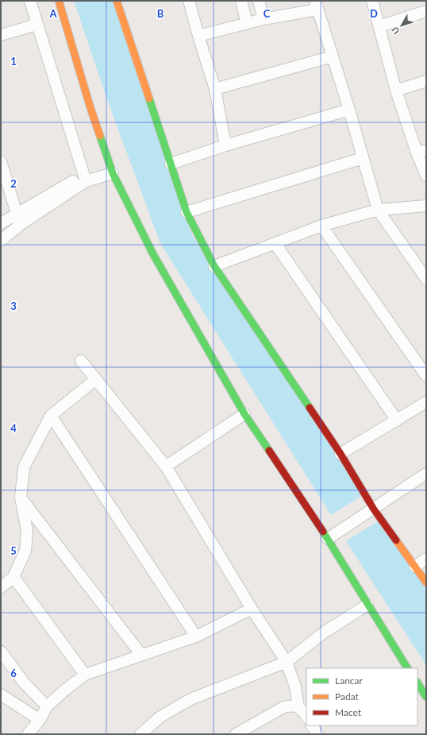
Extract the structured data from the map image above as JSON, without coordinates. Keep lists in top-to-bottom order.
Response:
{
  "legend": ["Lancar", "Padat", "Macet"],
  "north": "bottom left",
  "grid": {
    "columns": [
      "A",
      "B",
      "C",
      "D"
    ],
    "rows": [
      "1",
      "2",
      "3",
      "4",
      "5",
      "6"
    ]
  }
}
